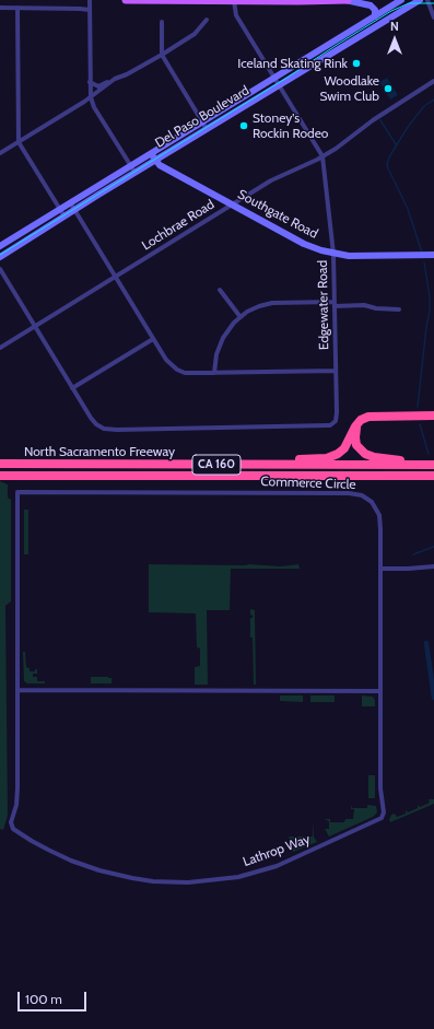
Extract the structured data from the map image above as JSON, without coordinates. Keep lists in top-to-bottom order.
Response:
{
  "streets": {
    "highway": ["North Sacramento Freeway", "CA 160"],
    "main road": ["Del Paso Boulevard", "Southgate Road"],
    "street": [
      "Lochbrae Road",
      "Edgewater Road",
      "Commerce Circle",
      "Lathrop Way"
    ]
  },
  "crossings": [
    ["Del Paso Boulevard", "Southgate Road"],
    ["Del Paso Boulevard", "Edgewater Road"],
    ["Southgate Road", "Lochbrae Road"],
    ["Southgate Road", "Edgewater Road"],
    ["Lochbrae Road", "Edgewater Road"],
    ["Commerce Circle", "Lathrop Way"]
  ],
  "places": ["Iceland Skating Rink", "Woodlake Swim Club", "Stoney's Rockin Rodeo"],
  "scale_bar": "100 m",
  "north": "top"
}
